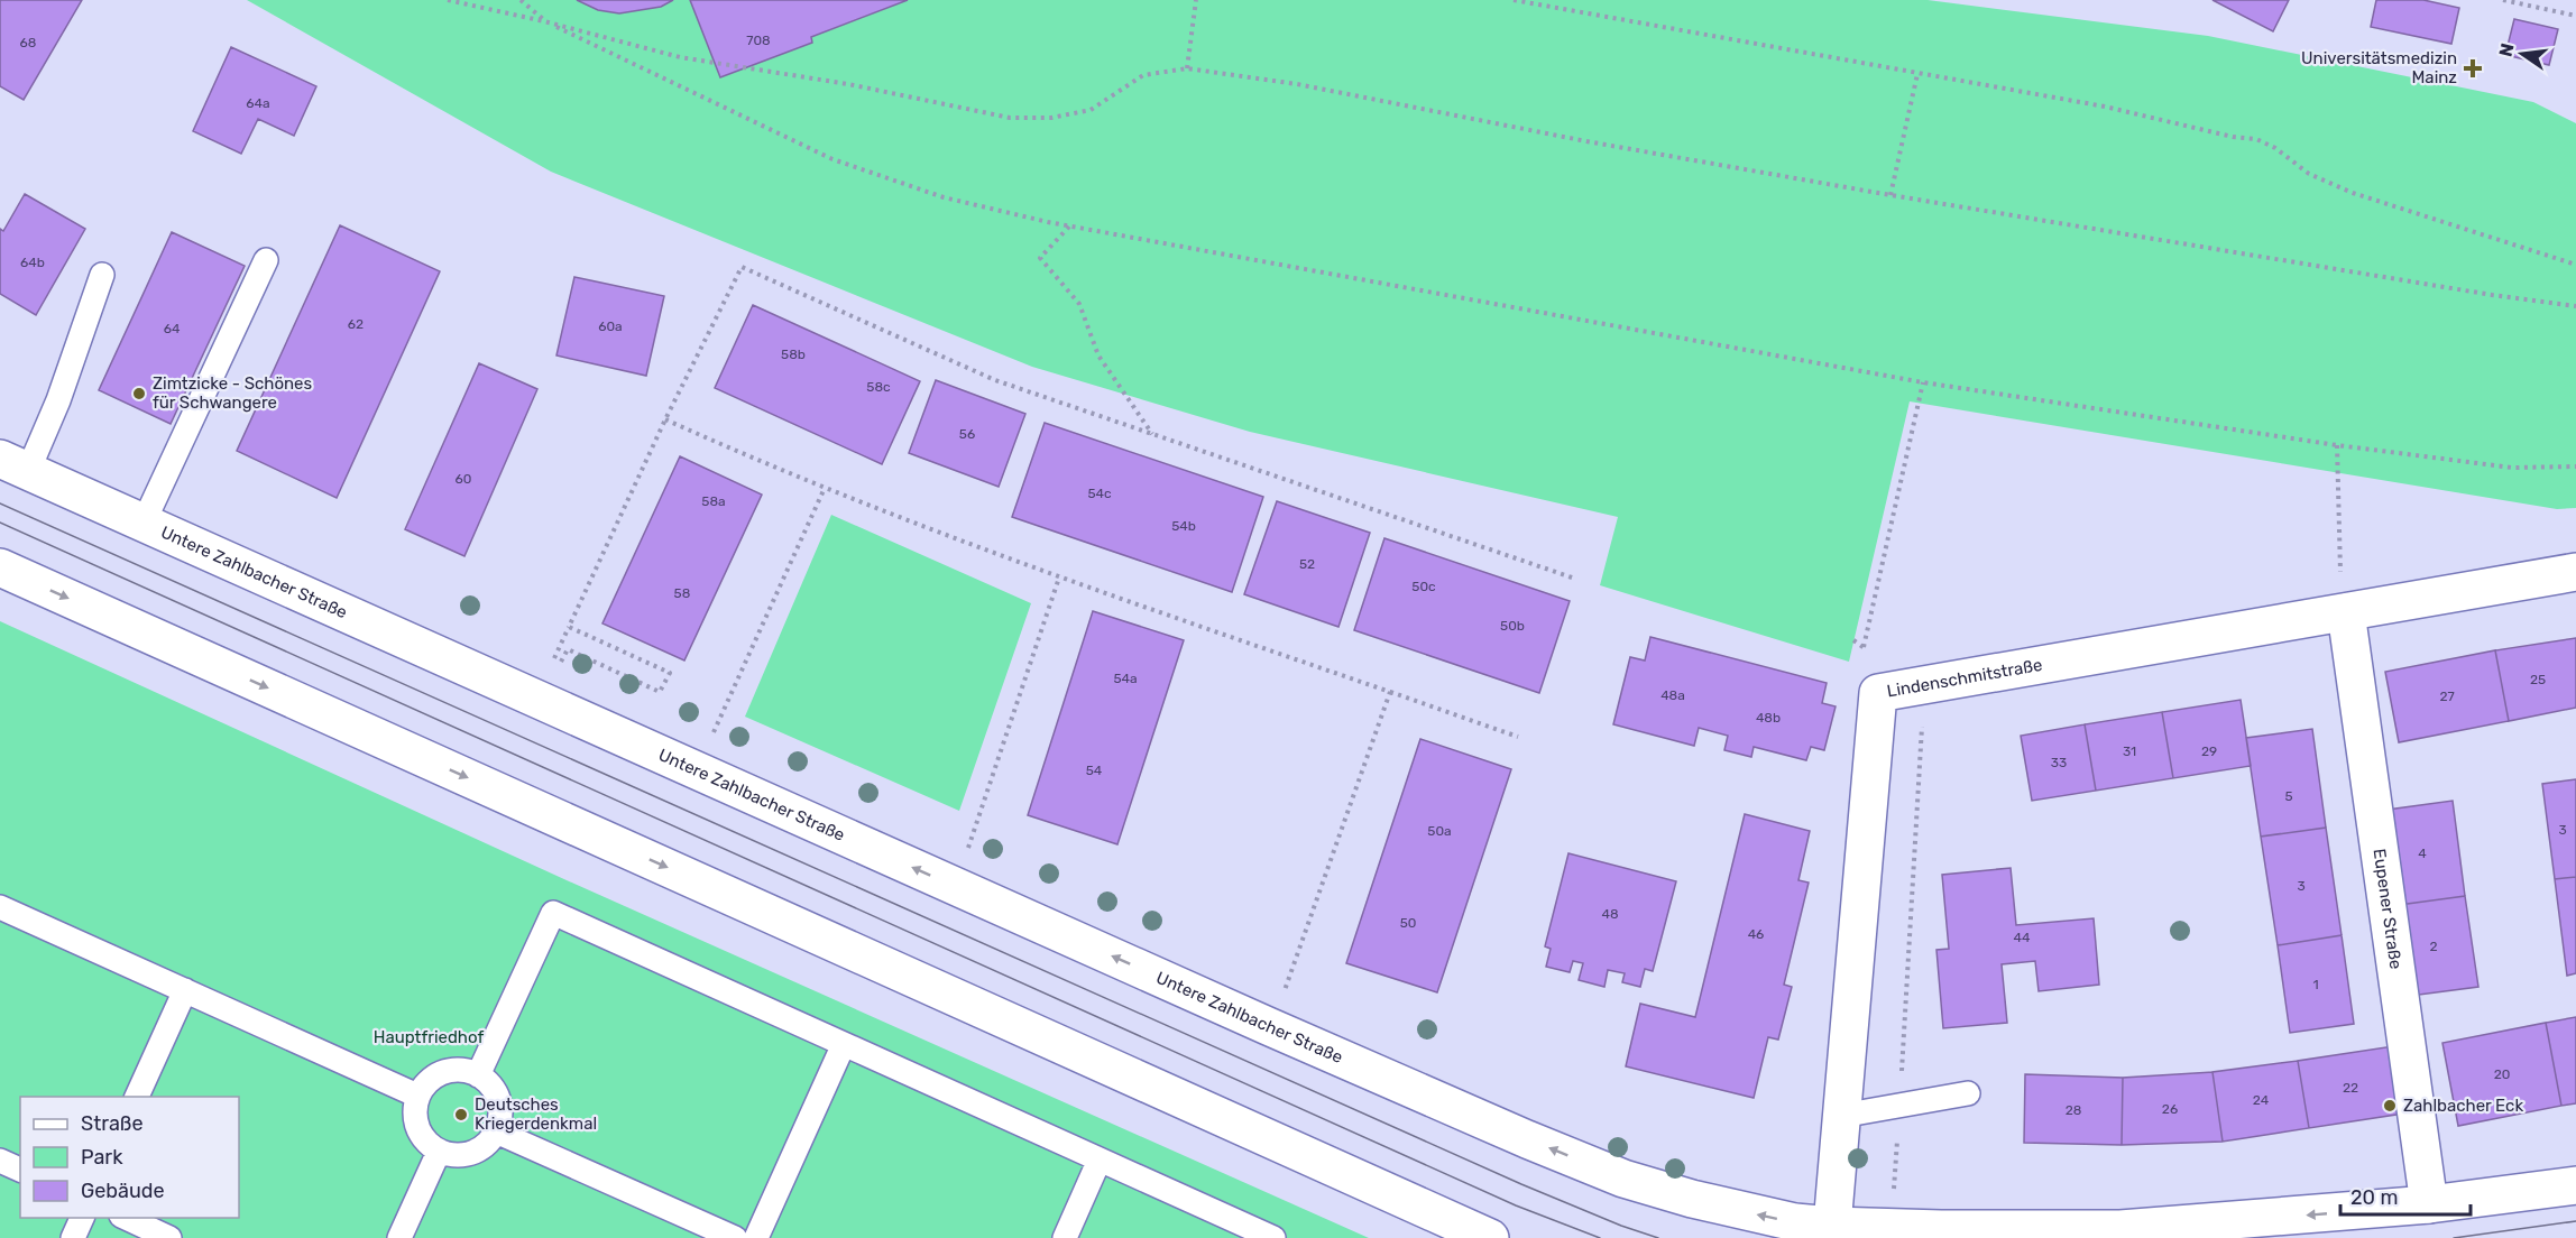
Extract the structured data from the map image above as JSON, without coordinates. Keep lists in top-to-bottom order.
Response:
{
  "streets": {
    "street": ["Untere Zahlbacher Straße", "Lindenschmitstraße", "Eupener Straße"]
  },
  "crossings": [
    ["Untere Zahlbacher Straße", "Lindenschmitstraße"],
    ["Untere Zahlbacher Straße", "Eupener Straße"],
    ["Lindenschmitstraße", "Eupener Straße"]
  ],
  "parks": ["Hauptfriedhof"],
  "places": {
    "health": ["Universitätsmedizin Mainz"],
    "other": ["Zimtzicke - Schönes für Schwangere", "Zahlbacher Eck", "Deutsches Kriegerdenkmal"]
  },
  "house_numbers": [
    "708",
    "68",
    "64a",
    "64b",
    "62",
    "60a",
    "64",
    "58b",
    "58c",
    "56",
    "60",
    "54c",
    "58a",
    "54b",
    "52",
    "50c",
    "58",
    "50b",
    "54a",
    "25",
    "48a",
    "27",
    "48b",
    "31",
    "29",
    "33",
    "54",
    "5",
    "3",
    "50a",
    "4",
    "3",
    "48",
    "50",
    "46",
    "44",
    "2",
    "1",
    "20",
    "22",
    "24",
    "26",
    "28"
  ],
  "legend": ["Straße", "Park", "Gebäude"],
  "scale_bar": "20 m",
  "north": "left"
}
